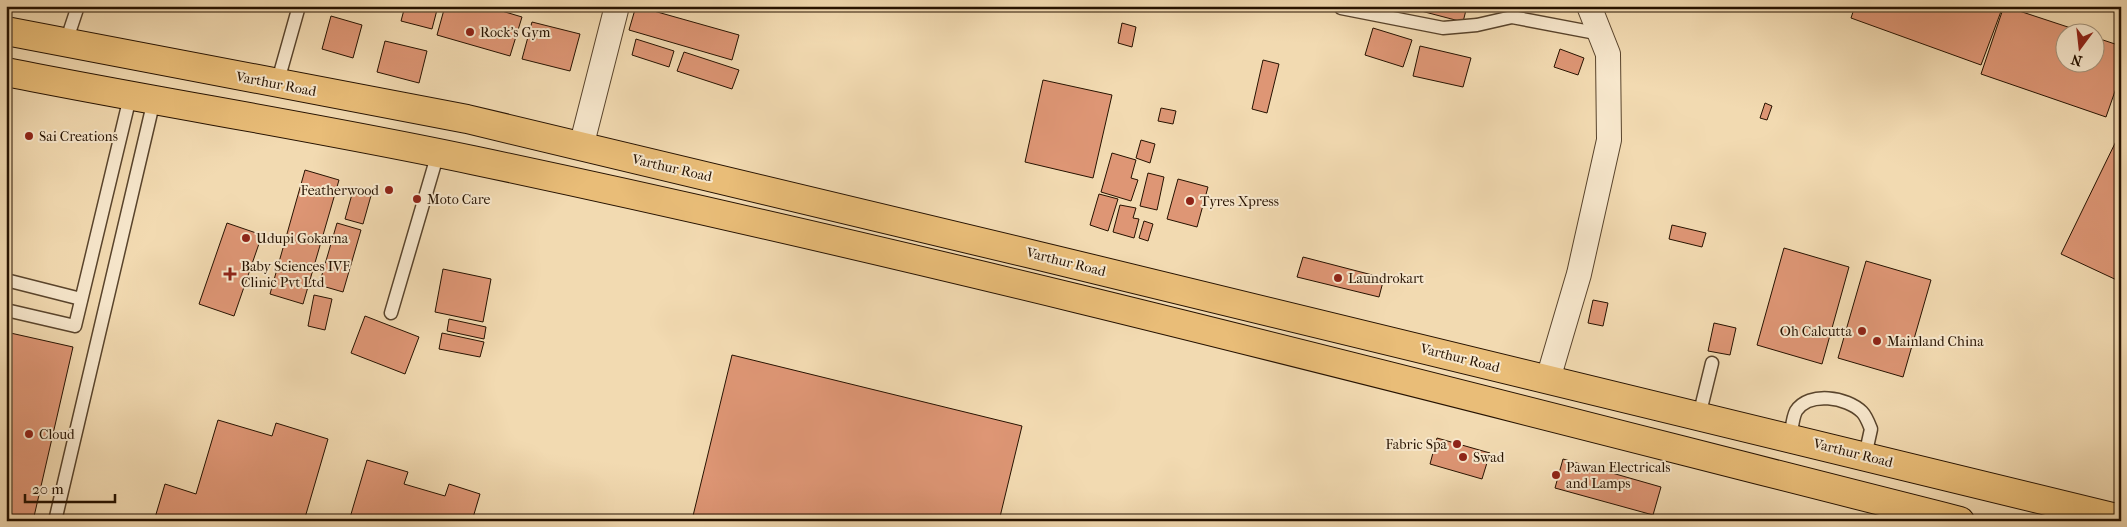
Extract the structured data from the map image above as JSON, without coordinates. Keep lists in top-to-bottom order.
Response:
{
  "streets": {
    "main road": ["Varthur Road"]
  },
  "places": {
    "other": [
      "Rock's Gym",
      "Sai Creations",
      "Featherwood",
      "Moto Care",
      "Tyres Xpress",
      "Udupi Gokarna",
      "Laundrokart",
      "Oh Calcutta",
      "Mainland China",
      "Cloud",
      "Fabric Spa",
      "Swad",
      "Pawan Electricals and Lamps"
    ],
    "health": ["Baby Sciences IVF Clinic Pvt Ltd"]
  },
  "scale_bar": "20 m",
  "north": "bottom"
}
